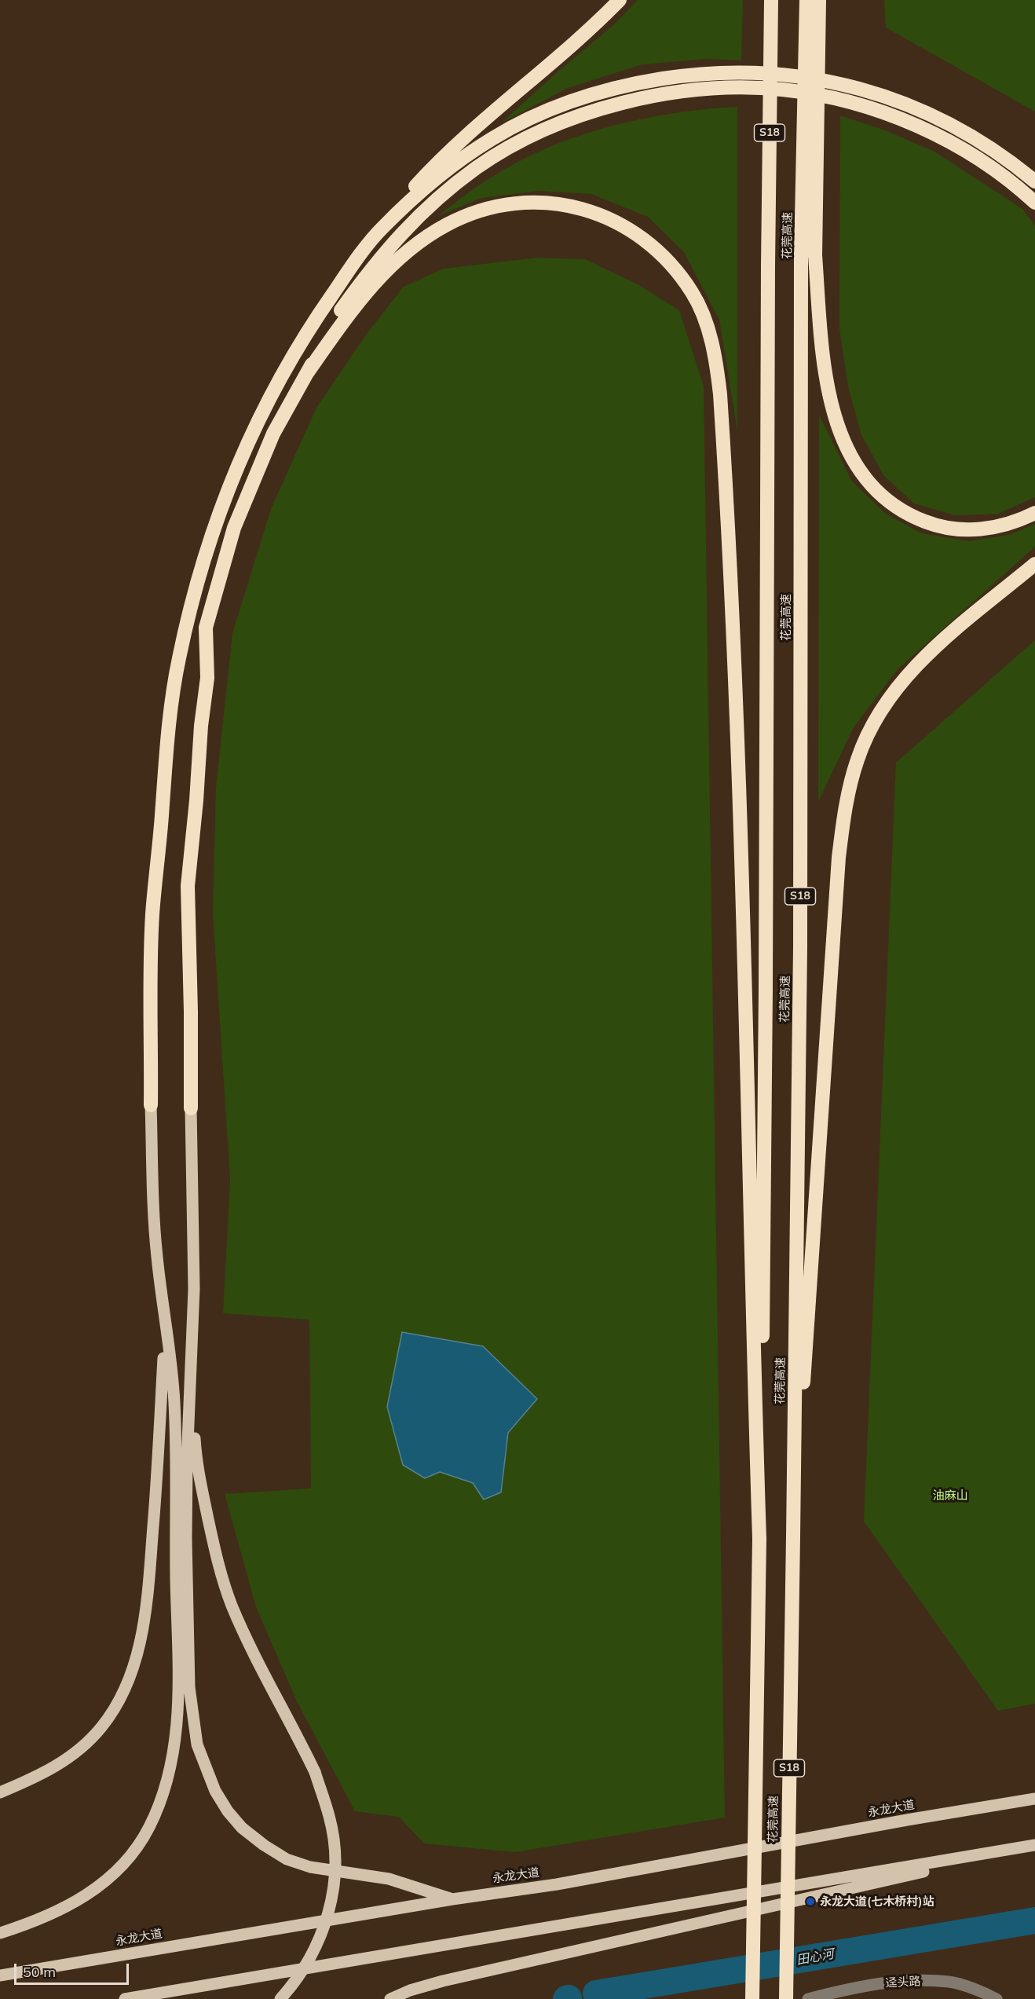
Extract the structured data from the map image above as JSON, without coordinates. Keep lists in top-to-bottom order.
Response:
{
  "streets": {
    "highway": ["S18", "花莞高速"],
    "main road": ["永龙大道"],
    "street": ["迳头路"]
  },
  "water": ["田心河"],
  "parks": ["油麻山"],
  "places": ["永龙大道(七木桥村)站"],
  "scale_bar": "50 m"
}
